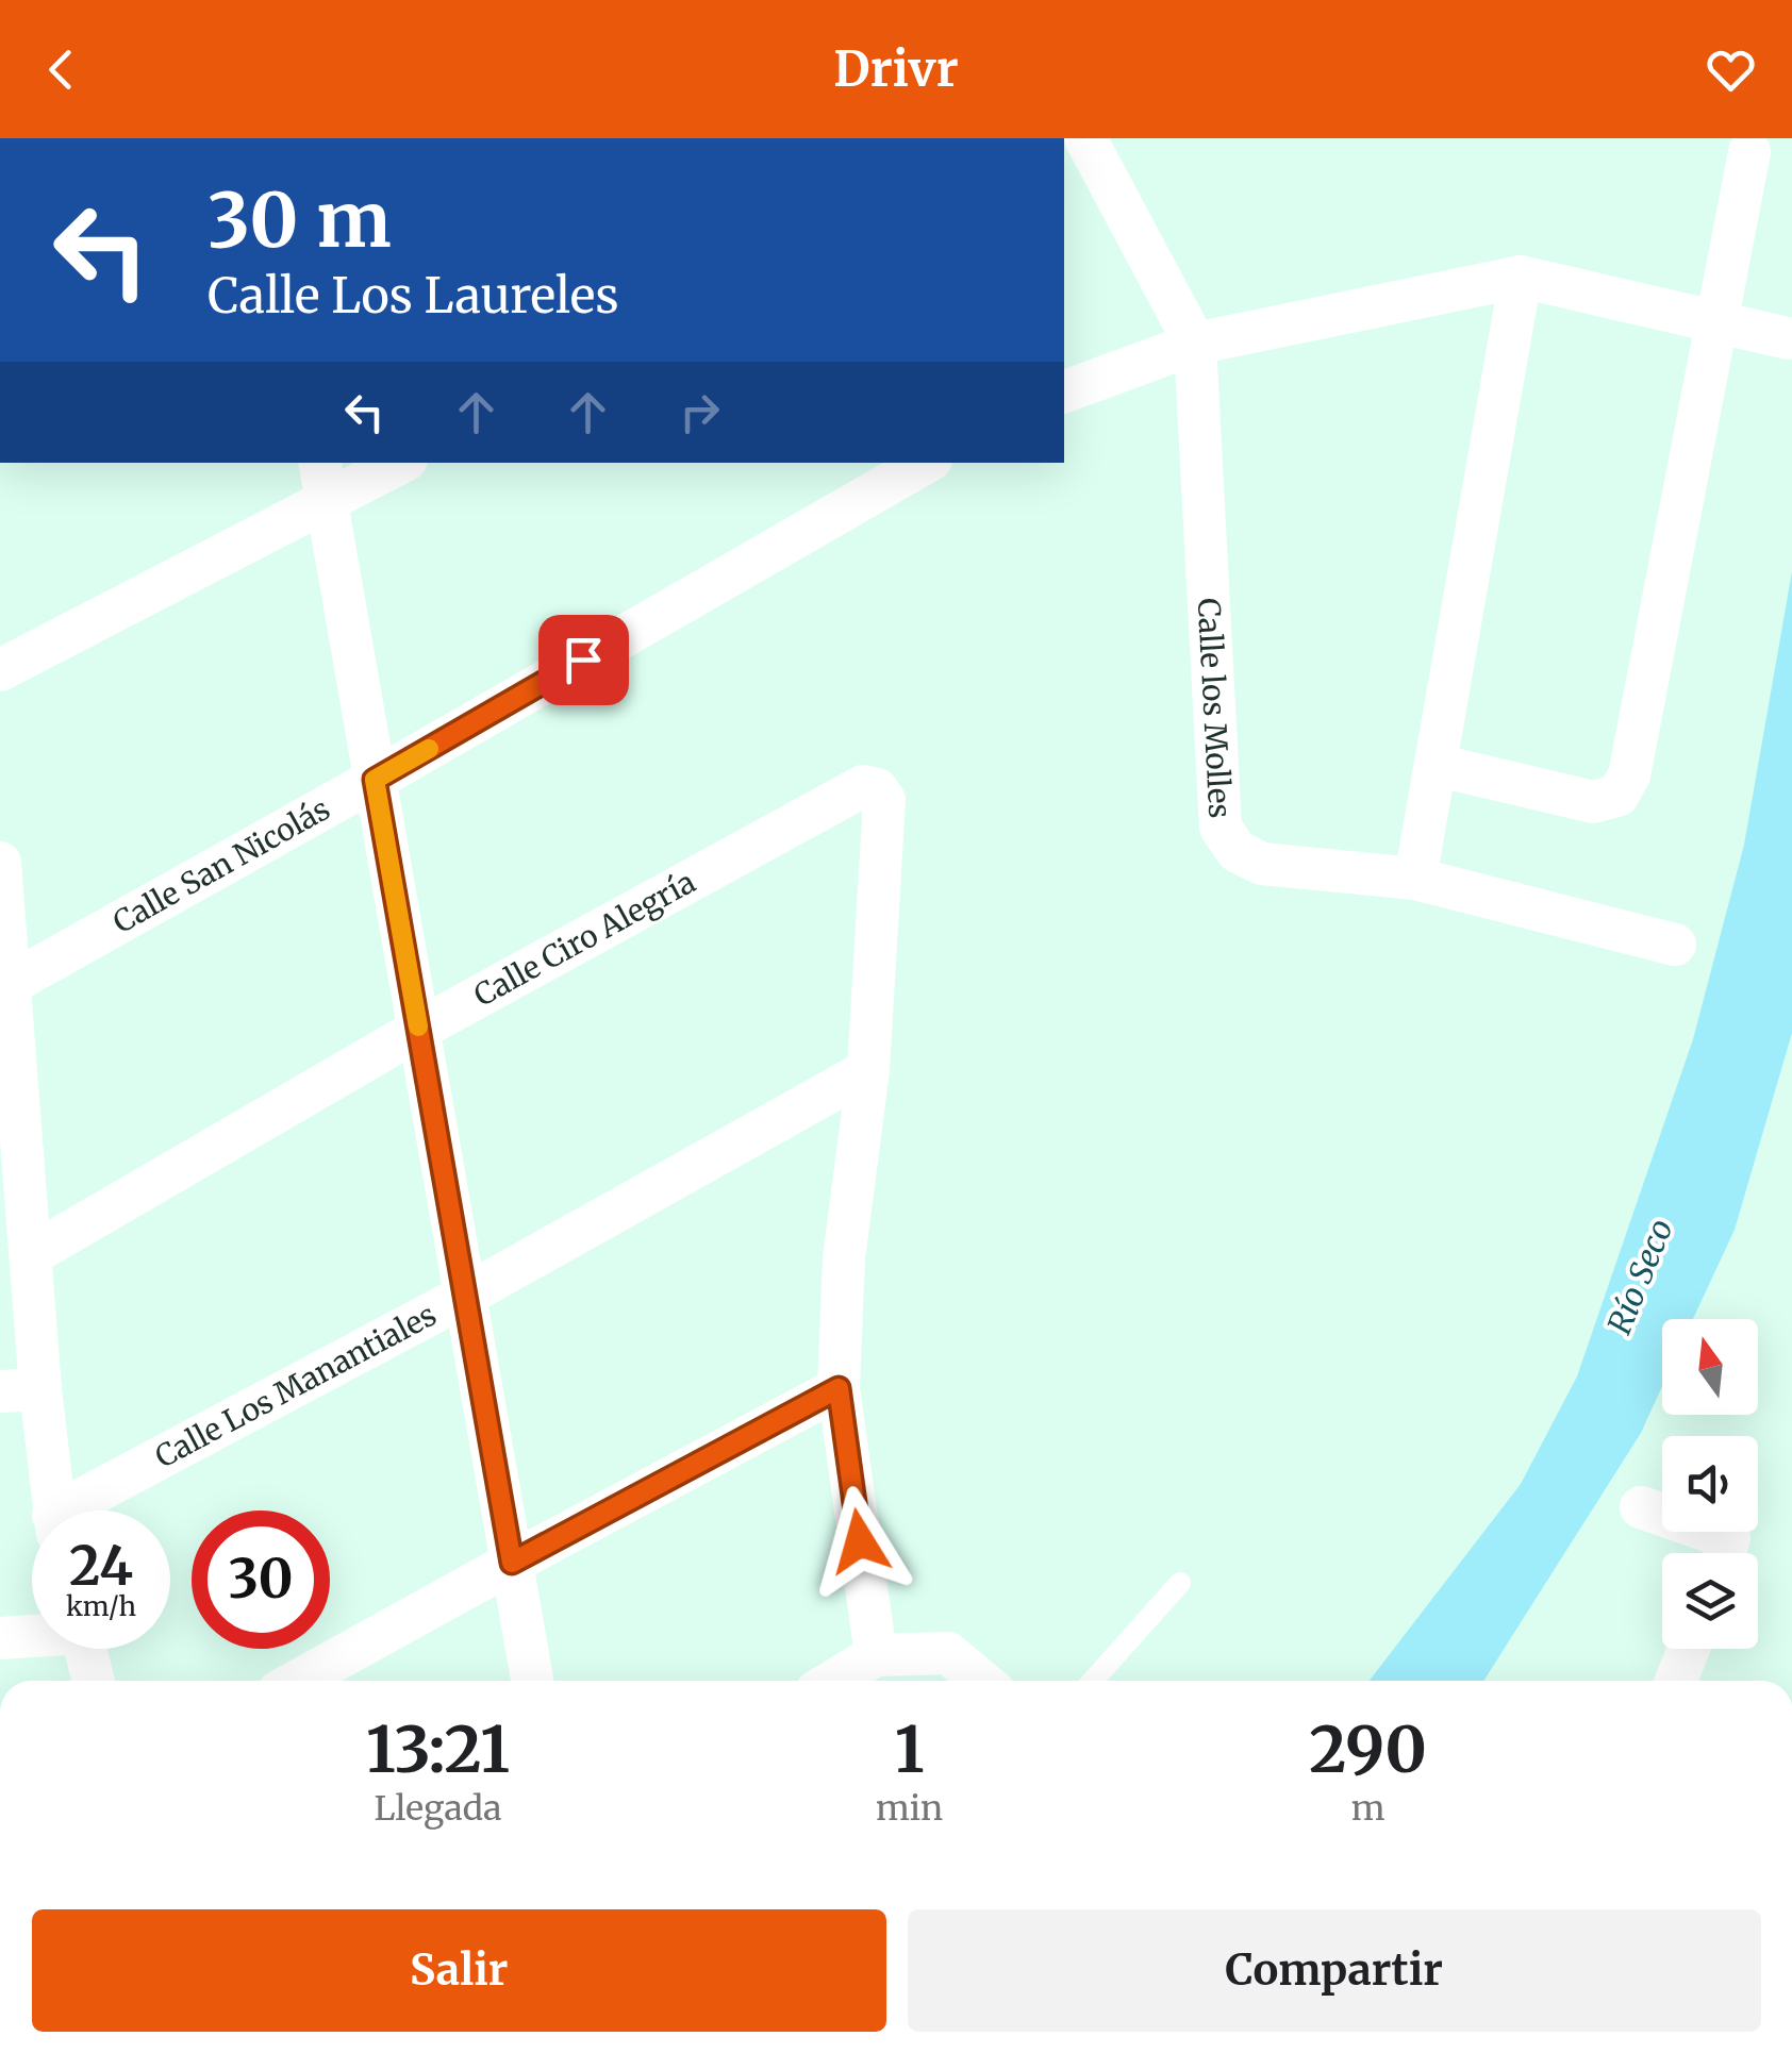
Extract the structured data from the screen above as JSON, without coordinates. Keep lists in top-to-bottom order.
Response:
{
  "streets": {
    "street": [
      "Calle los Molles",
      "Calle San Nicolás",
      "Calle Ciro Alegría",
      "Calle Los Manantiales"
    ]
  },
  "crossings": [
    ["Calle Ciro Alegría", "Calle Los Manantiales"]
  ],
  "water": ["Río Seco"],
  "north": "top",
  "page": {
    "header": "Drivr",
    "turn": ["30 m", "Calle Los Laureles"],
    "speed": "24 km/h",
    "limit": "30",
    "eta": [
      "13:21",
      "Llegada",
      "1",
      "min",
      "290",
      "m"
    ],
    "buttons": ["Salir", "Compartir"]
  }
}
